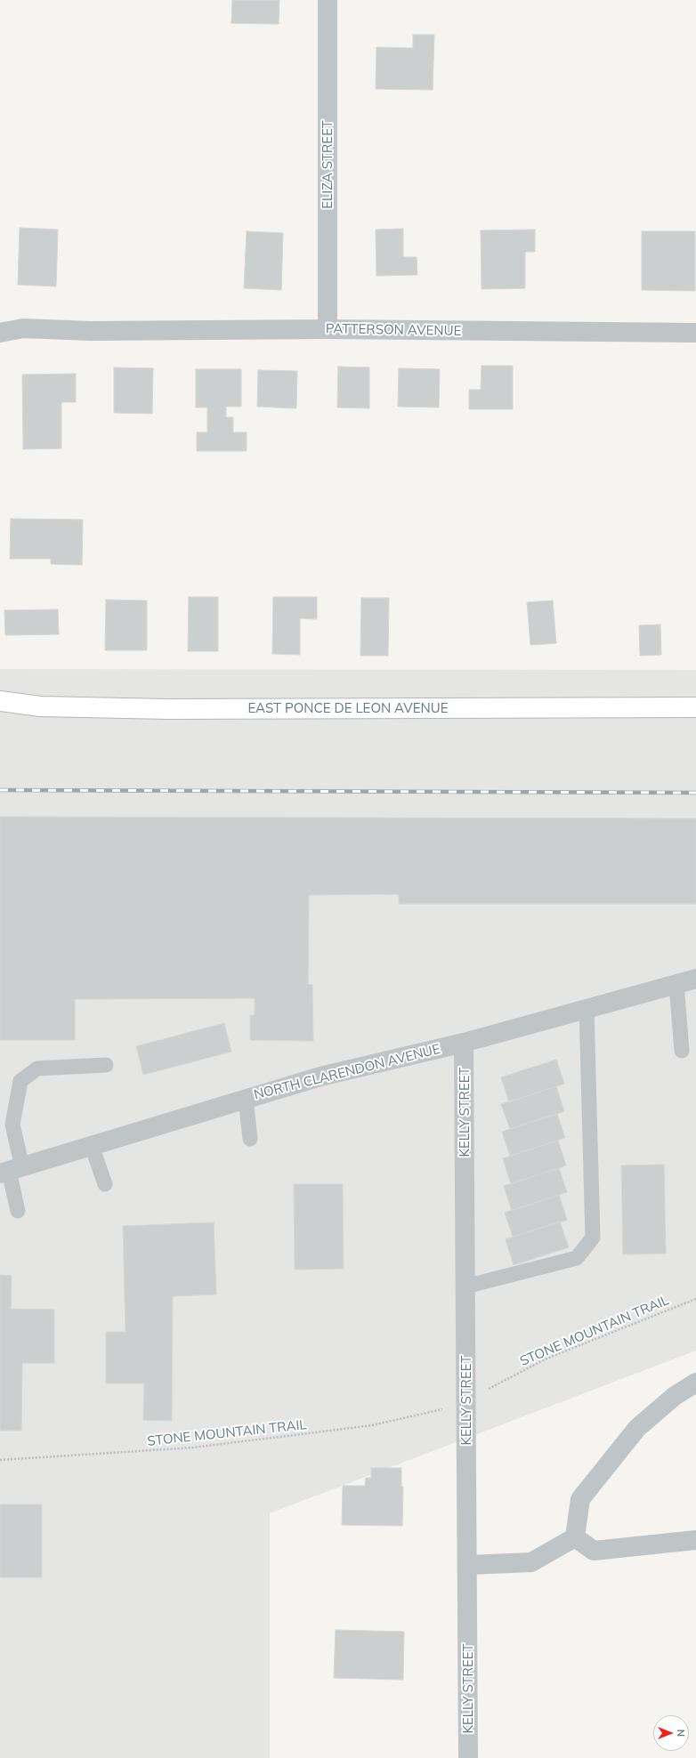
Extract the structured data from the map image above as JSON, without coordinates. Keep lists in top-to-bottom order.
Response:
{
  "streets": {
    "main road": ["EAST PONCE DE LEON AVENUE"],
    "street": [
      "ELIZA STREET",
      "PATTERSON AVENUE",
      "NORTH CLARENDON AVENUE",
      "KELLY STREET"
    ],
    "path": ["STONE MOUNTAIN TRAIL"]
  },
  "crossings": [
    ["ELIZA STREET", "PATTERSON AVENUE"],
    ["NORTH CLARENDON AVENUE", "KELLY STREET"]
  ],
  "north": "right"
}
